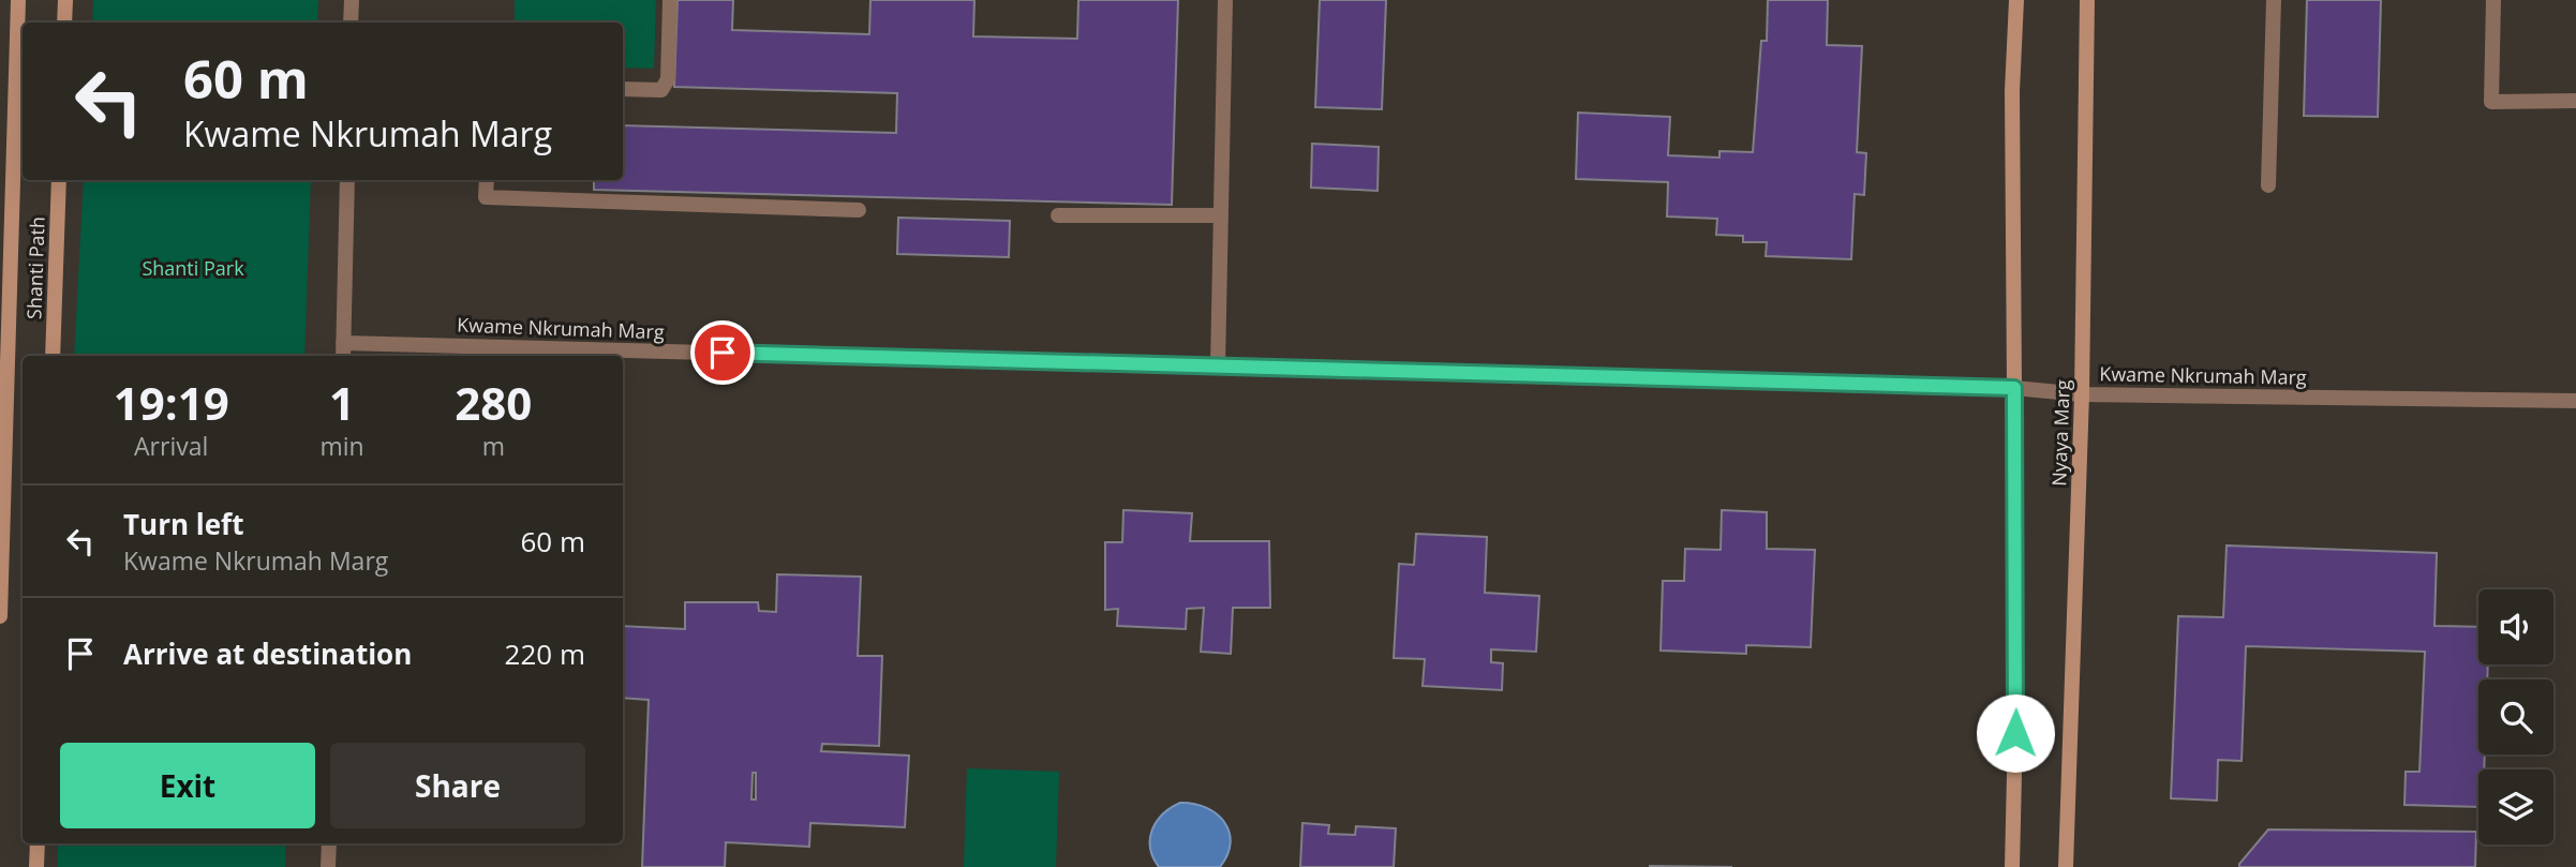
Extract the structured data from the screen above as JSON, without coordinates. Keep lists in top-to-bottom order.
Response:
{
  "streets": {
    "street": ["Shanti Path", "Kwame Nkrumah Marg", "Nyaya Marg"]
  },
  "crossings": [
    ["Kwame Nkrumah Marg", "Nyaya Marg"]
  ],
  "parks": ["Shanti Park"],
  "page": {
    "turn": ["60 m", "Kwame Nkrumah Marg"],
    "eta": [
      "19:19",
      "Arrival",
      "1",
      "min",
      "280",
      "m"
    ],
    "list": [
      {
        "name": "Turn left",
        "note": "Kwame Nkrumah Marg",
        "value": "60 m"
      },
      {
        "name": "Arrive at destination",
        "value": "220 m"
      }
    ],
    "buttons": ["Exit", "Share"]
  }
}
